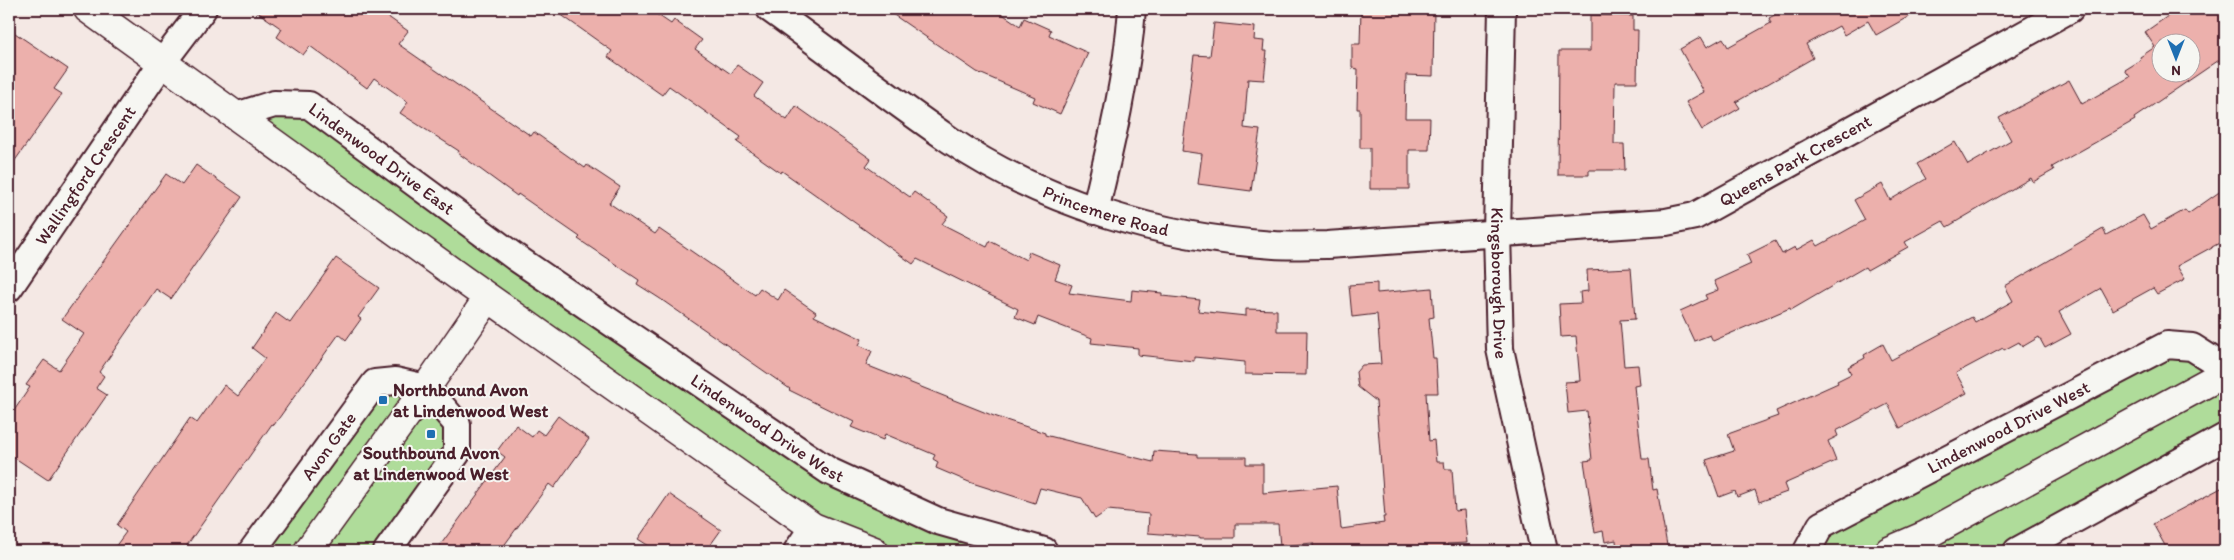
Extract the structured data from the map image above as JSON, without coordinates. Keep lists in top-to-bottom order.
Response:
{
  "streets": {
    "street": [
      "Lindenwood Drive East",
      "Queens Park Crescent",
      "Wallingford Crescent",
      "Princemere Road",
      "Kingsborough Drive",
      "Lindenwood Drive West",
      "Avon Gate"
    ]
  },
  "crossings": [
    ["Lindenwood Drive East", "Lindenwood Drive West"],
    ["Queens Park Crescent", "Princemere Road"],
    ["Queens Park Crescent", "Kingsborough Drive"],
    ["Princemere Road", "Kingsborough Drive"]
  ],
  "places": {
    "transit": ["Northbound Avon at Lindenwood West", "Southbound Avon at Lindenwood West"]
  },
  "north": "bottom"
}
